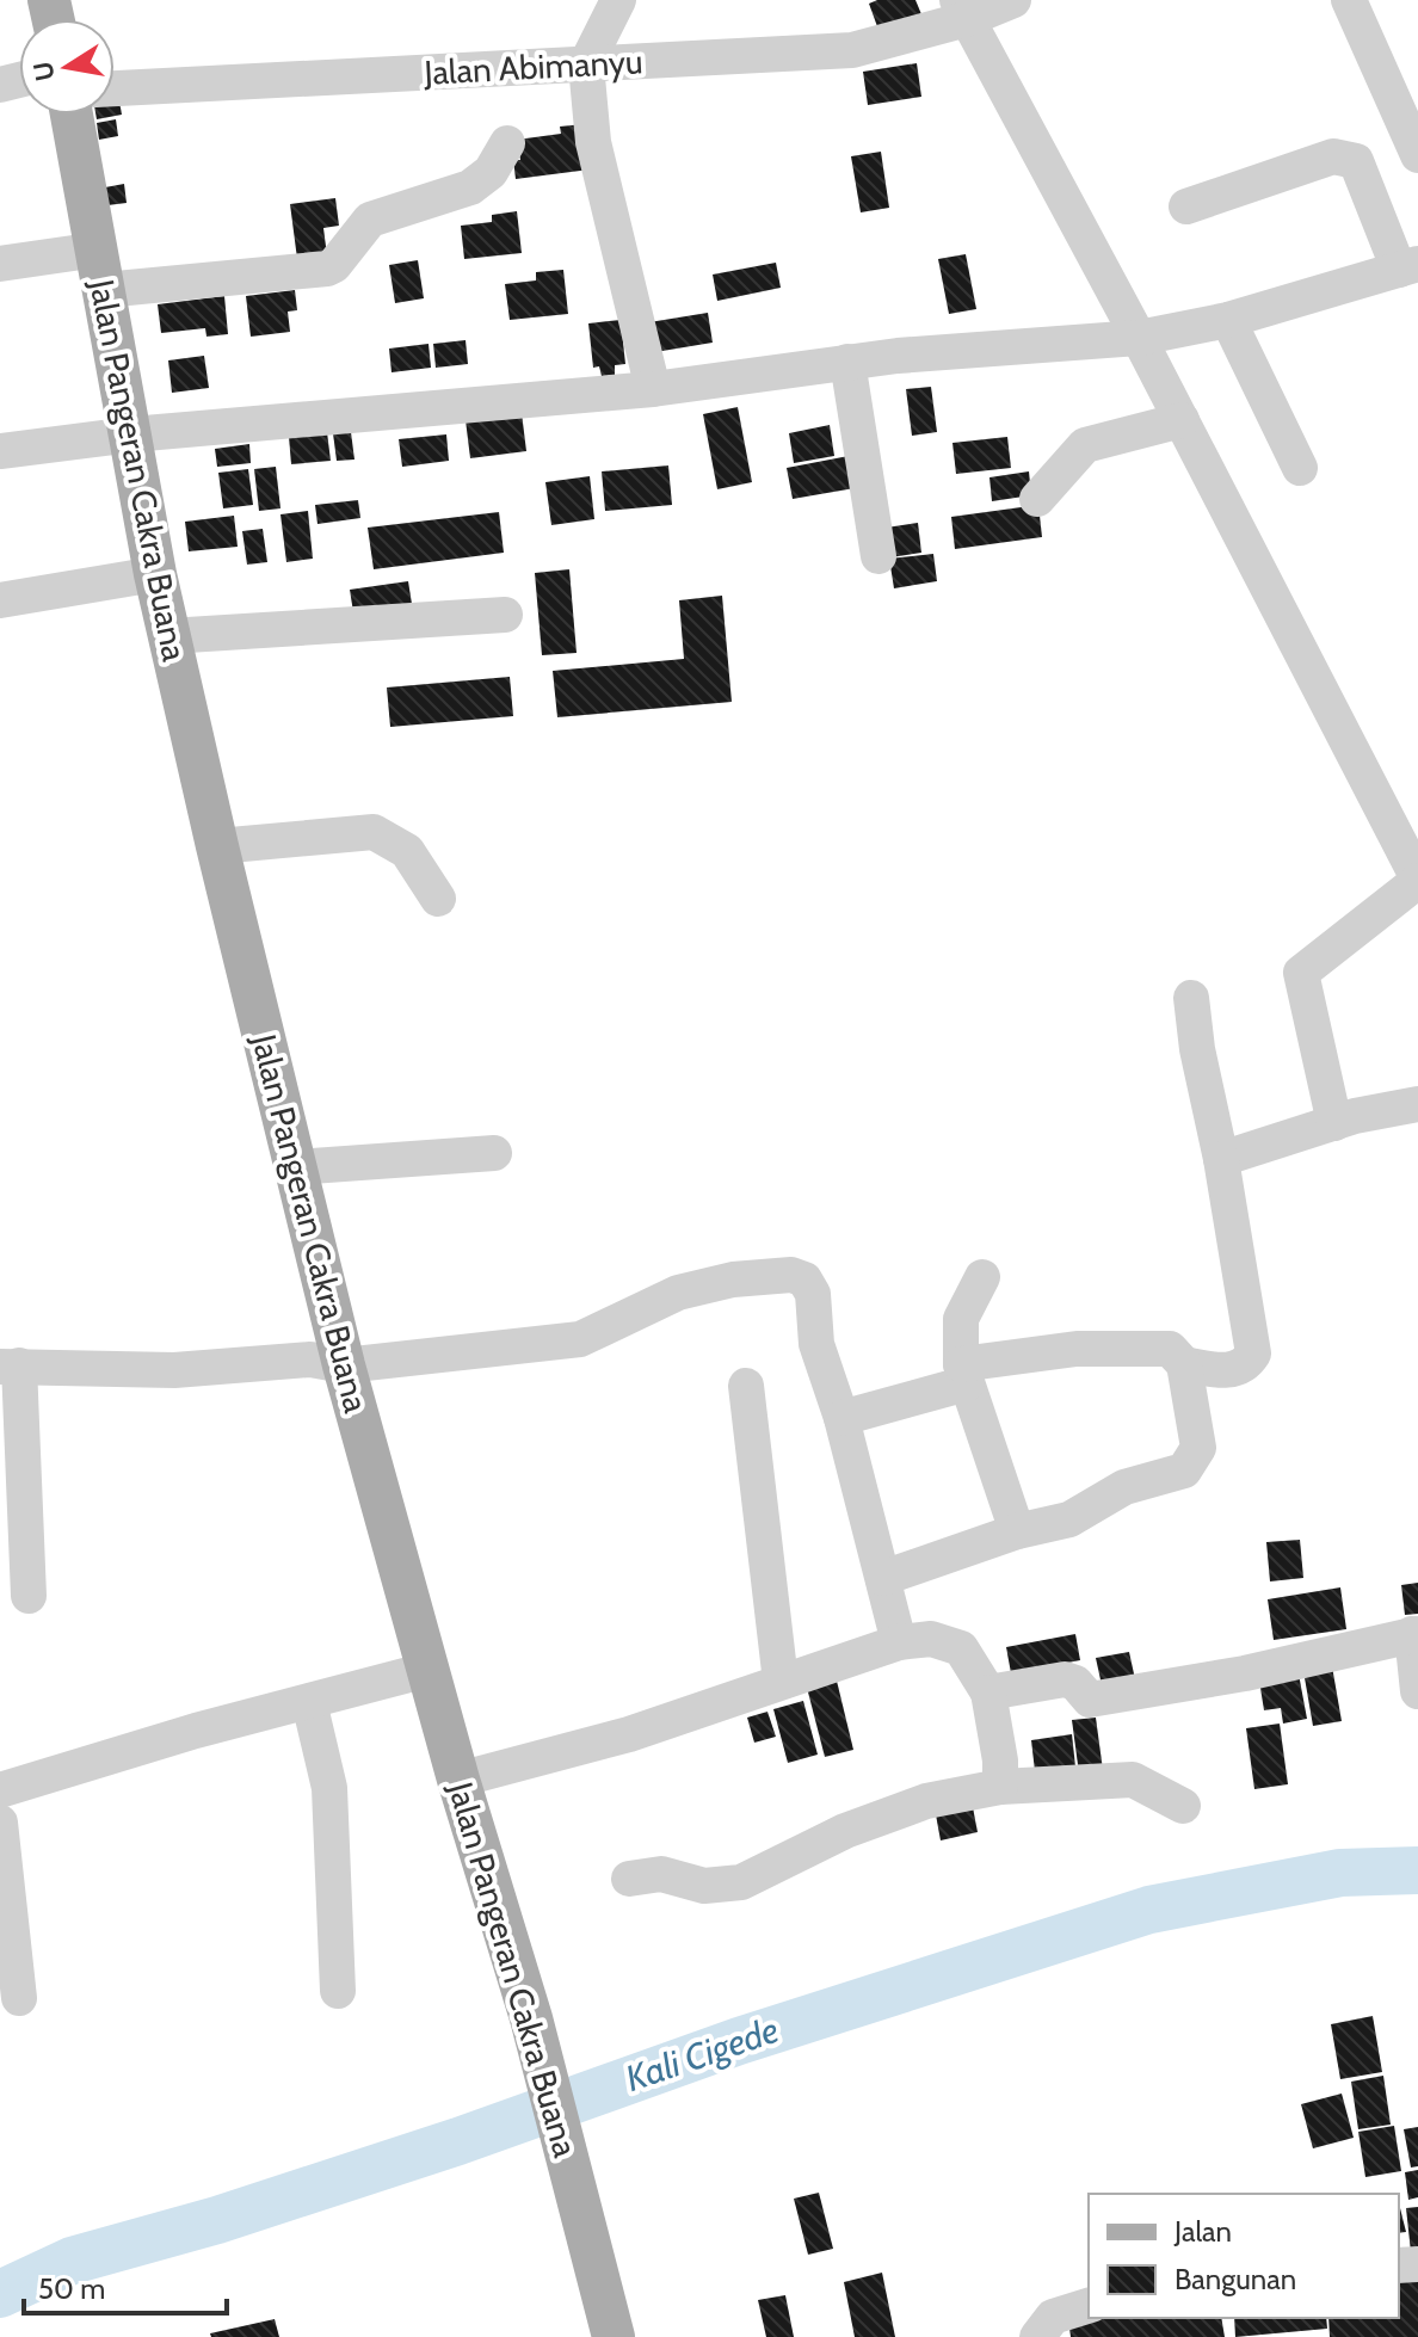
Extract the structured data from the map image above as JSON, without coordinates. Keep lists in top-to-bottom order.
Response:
{
  "streets": {
    "main road": ["Jalan Pangeran Cakra Buana"],
    "street": ["Jalan Abimanyu"]
  },
  "water": ["Kali Cigede"],
  "legend": ["Jalan", "Bangunan"],
  "scale_bar": "50 m",
  "north": "left"
}
